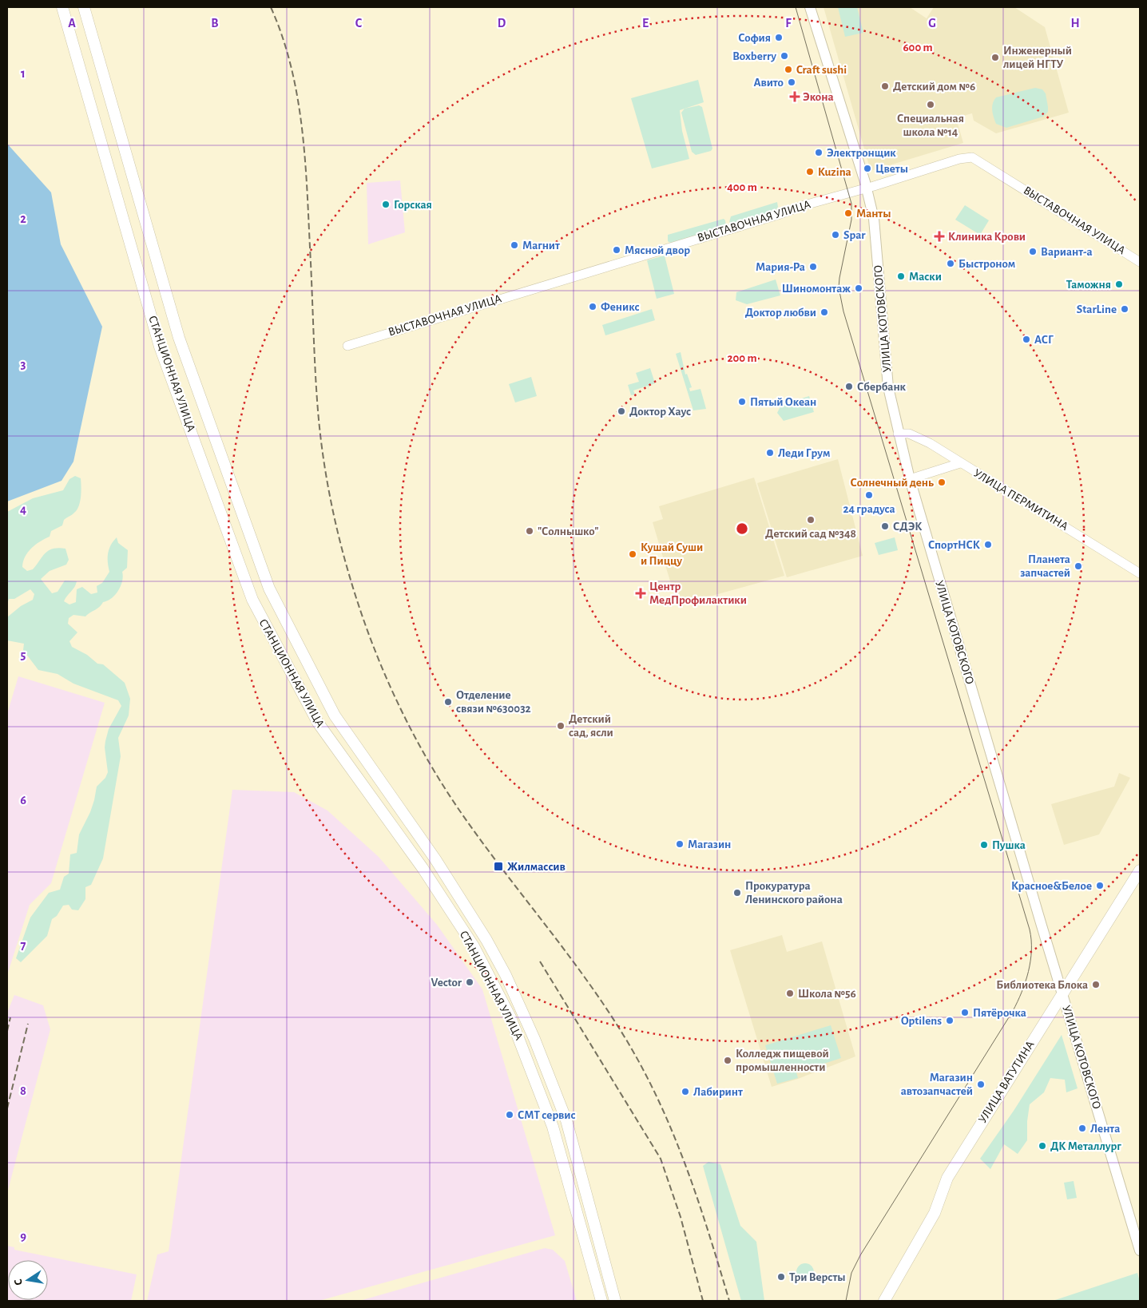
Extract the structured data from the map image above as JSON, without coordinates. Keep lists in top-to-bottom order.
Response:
{
  "streets": {
    "main road": ["УЛИЦА КОТОВСКОГО", "СТАНЦИОННАЯ УЛИЦА", "УЛИЦА ВАТУТИНА"],
    "street": ["ВЫСТАВОЧНАЯ УЛИЦА", "УЛИЦА ПЕРМИТИНА"]
  },
  "crossings": [
    ["ВЫСТАВОЧНАЯ УЛИЦА", "УЛИЦА КОТОВСКОГО"],
    ["УЛИЦА КОТОВСКОГО", "УЛИЦА ПЕРМИТИНА"],
    ["УЛИЦА КОТОВСКОГО", "УЛИЦА ВАТУТИНА"]
  ],
  "places": {
    "other": [
      "София",
      "Boxberry",
      "Инженерный лицей НГТУ",
      "Craft sushi",
      "Авито",
      "Детский дом №6",
      "Специальная школа №14",
      "Электронщик",
      "Цветы",
      "Kuzina",
      "Горская",
      "Манты",
      "Spar",
      "Магнит",
      "Мясной двор",
      "Вариант-а",
      "Быстроном",
      "Мария-Ра",
      "Маски",
      "Таможня",
      "Шиномонтаж",
      "Феникс",
      "StarLine",
      "Доктор любви",
      "АСГ",
      "Сбербанк",
      "Пятый Океан",
      "Доктор Хаус",
      "Леди Грум",
      "Солнечный день",
      "24 градуса",
      "Детский сад №348",
      "СДЭК",
      "\"Солнышко\"",
      "СпортНСК",
      "Кушай Суши и Пиццу",
      "Планета запчастей",
      "Отделение связи №630032",
      "Детский сад, ясли",
      "Магазин",
      "Пушка",
      "Красное&Белое",
      "Прокуратура Ленинского района",
      "Vector",
      "Библиотека Блока",
      "Школа №56",
      "Пятёрочка",
      "Optilens",
      "Колледж пищевой промышленности",
      "Магазин автозапчастей",
      "Лабиринт",
      "СМТ сервис",
      "Лента",
      "ДК Металлург",
      "Три Версты"
    ],
    "health": ["Экона", "Клиника Крови", "Центр МедПрофилактики"],
    "transit": ["Жилмассив"]
  },
  "north": "left",
  "grid": {
    "columns": [
      "A",
      "B",
      "C",
      "D",
      "E",
      "F",
      "G",
      "H"
    ],
    "rows": [
      "1",
      "2",
      "3",
      "4",
      "5",
      "6",
      "7",
      "8",
      "9"
    ]
  },
  "rings": ["600 m", "400 m", "200 m"]
}
